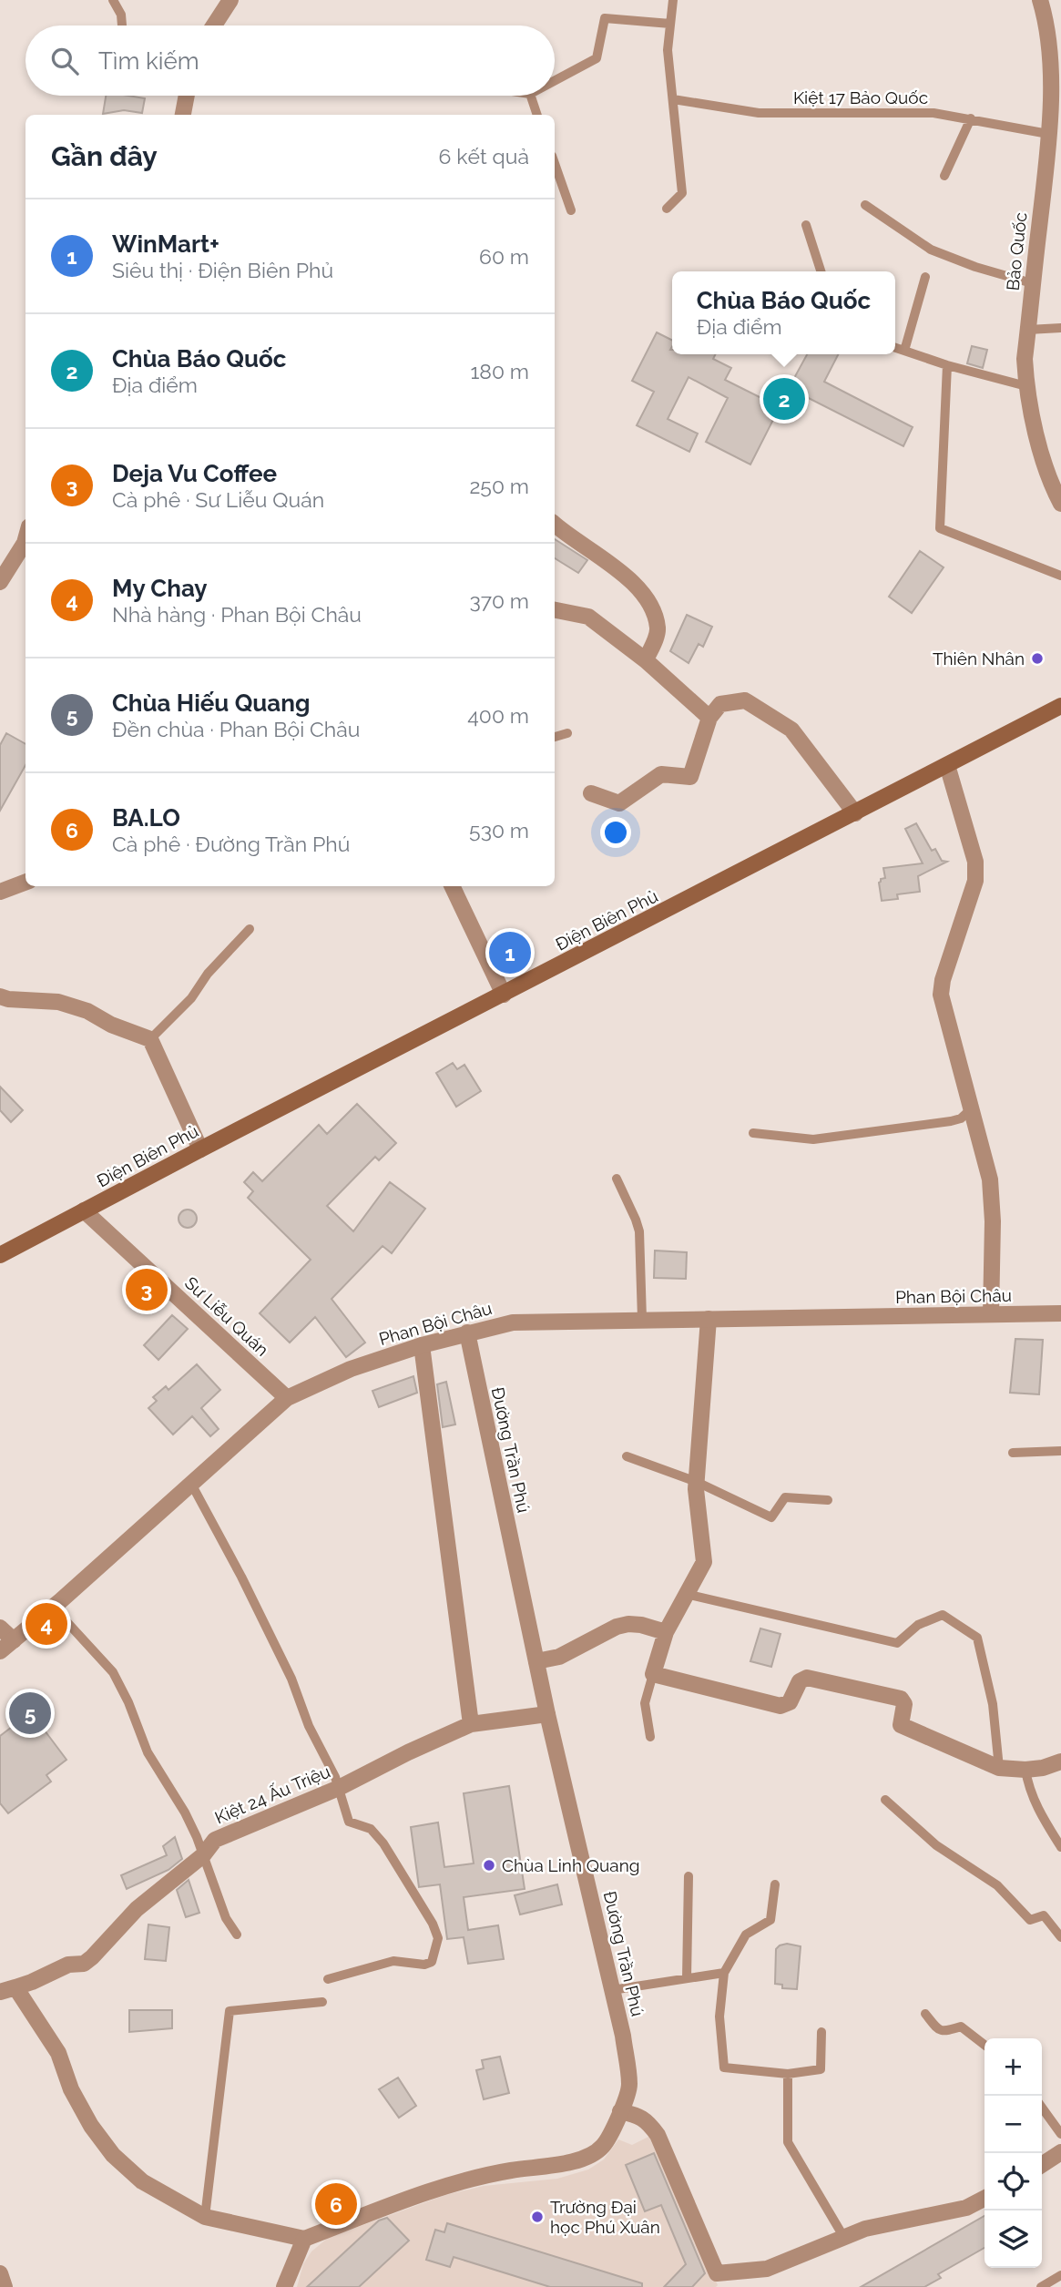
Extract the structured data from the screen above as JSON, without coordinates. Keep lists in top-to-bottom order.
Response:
{
  "streets": {
    "main road": ["Điện Biên Phủ"],
    "street": [
      "Bảo Quốc",
      "Phan Bội Châu",
      "Sư Liễu Quán",
      "Đường Trần Phú",
      "Kiệt 24 Ấu Triệu"
    ],
    "lane": ["Kiệt 17 Bảo Quốc"]
  },
  "crossings": [
    ["Kiệt 17 Bảo Quốc", "Bảo Quốc"],
    ["Điện Biên Phủ", "Sư Liễu Quán"],
    ["Phan Bội Châu", "Sư Liễu Quán"],
    ["Phan Bội Châu", "Đường Trần Phú"],
    ["Đường Trần Phú", "Kiệt 24 Ấu Triệu"]
  ],
  "places": ["Thiên Nhân", "Chùa Linh Quang", "Trường Đại học Phú Xuân"],
  "page": {
    "search": "Tìm kiếm",
    "heading": ["Gần đây", "6 kết quả"],
    "list": [
      {
        "mark": "1",
        "name": "WinMart+",
        "note": "Siêu thị · Điện Biên Phủ",
        "value": "60 m"
      },
      {
        "mark": "2",
        "name": "Chùa Báo Quốc",
        "note": "Địa điểm",
        "value": "180 m"
      },
      {
        "mark": "3",
        "name": "Deja Vu Coffee",
        "note": "Cà phê · Sư Liễu Quán",
        "value": "250 m"
      },
      {
        "mark": "4",
        "name": "My Chay",
        "note": "Nhà hàng · Phan Bội Châu",
        "value": "370 m"
      },
      {
        "mark": "5",
        "name": "Chùa Hiếu Quang",
        "note": "Đền chùa · Phan Bội Châu",
        "value": "400 m"
      },
      {
        "mark": "6",
        "name": "BA.LO",
        "note": "Cà phê · Đường Trần Phú",
        "value": "530 m"
      }
    ],
    "popup": ["Chùa Báo Quốc", "Địa điểm"],
    "pins": [
      "2",
      "1",
      "3",
      "4",
      "5",
      "6"
    ],
    "map_buttons": ["+", "−"]
  }
}
